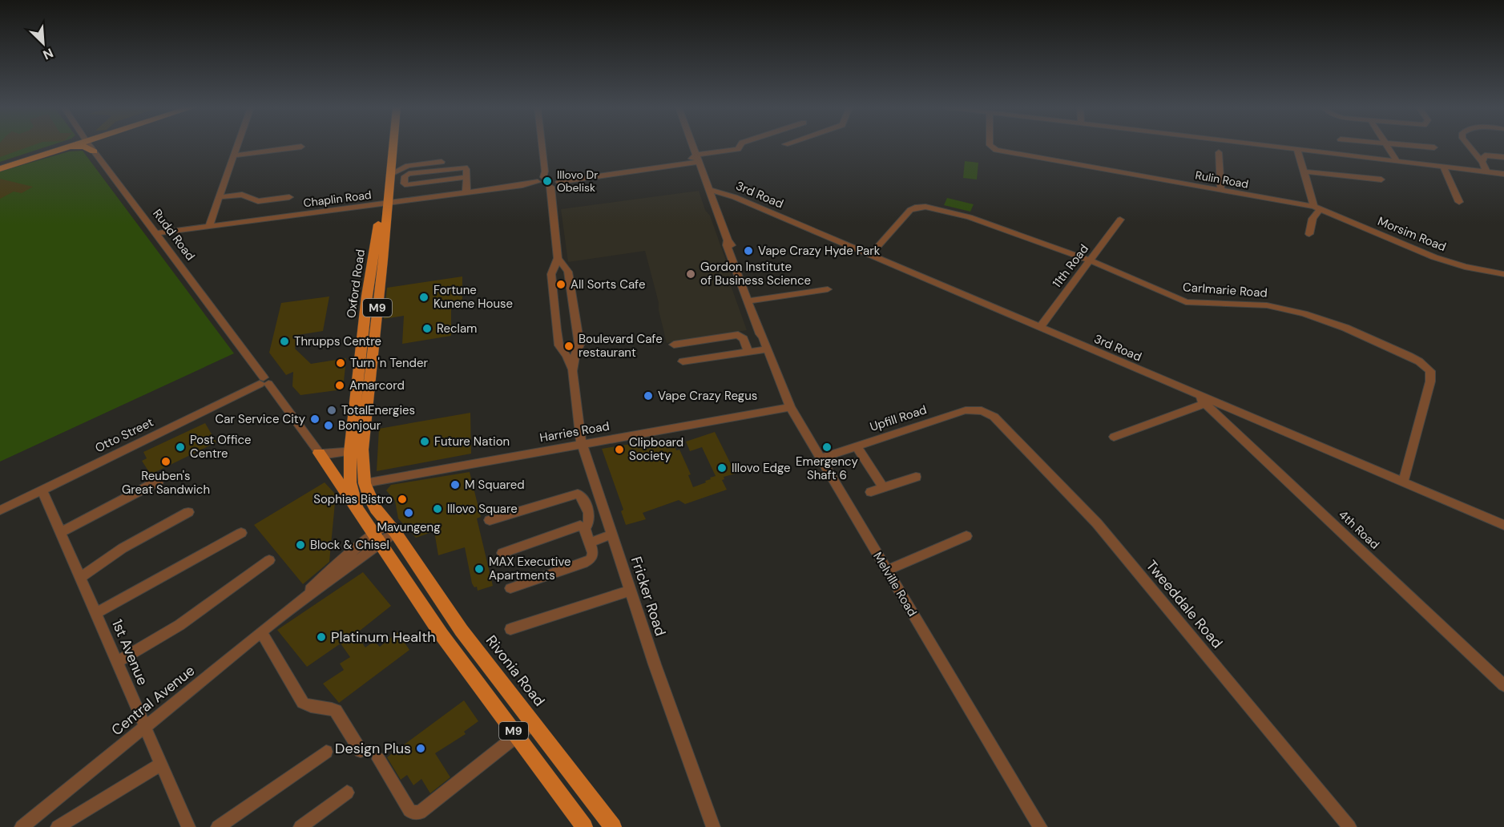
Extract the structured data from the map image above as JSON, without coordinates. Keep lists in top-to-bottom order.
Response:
{
  "streets": {
    "main road": ["Oxford Road", "M9", "Rivonia Road"],
    "street": [
      "Rulin Road",
      "3rd Road",
      "Chaplin Road",
      "Morsim Road",
      "Rudd Road",
      "11th Road",
      "Carlmarie Road",
      "Upfill Road",
      "Harries Road",
      "Otto Street",
      "4th Road",
      "Melville Road",
      "Fricker Road",
      "Tweeddale Road",
      "1st Avenue",
      "Central Avenue"
    ]
  },
  "crossings": [
    ["Rulin Road", "Morsim Road"],
    ["3rd Road", "11th Road"],
    ["3rd Road", "Carlmarie Road"],
    ["3rd Road", "4th Road"],
    ["3rd Road", "Melville Road"],
    ["Chaplin Road", "Rudd Road"],
    ["Chaplin Road", "Oxford Road"],
    ["Chaplin Road", "Melville Road"],
    ["Chaplin Road", "Fricker Road"],
    ["Rudd Road", "Otto Street"],
    ["11th Road", "Carlmarie Road"],
    ["Oxford Road", "M9"],
    ["Oxford Road", "Harries Road"],
    ["Oxford Road", "Rivonia Road"],
    ["Oxford Road", "Central Avenue"],
    ["M9", "Central Avenue"],
    ["Upfill Road", "Melville Road"],
    ["Upfill Road", "Tweeddale Road"],
    ["Harries Road", "Melville Road"],
    ["Harries Road", "Fricker Road"],
    ["Otto Street", "1st Avenue"],
    ["1st Avenue", "Central Avenue"],
    ["Rivonia Road", "Central Avenue"]
  ],
  "places": [
    "Illovo Dr Obelisk",
    "Vape Crazy Hyde Park",
    "Gordon Institute of Business Science",
    "All Sorts Cafe",
    "Fortune Kunene House",
    "Reclam",
    "Thrupps Centre",
    "Boulevard Cafe restaurant",
    "Turn 'n Tender",
    "Amarcord",
    "Vape Crazy Regus",
    "TotalEnergies",
    "Car Service City",
    "Bonjour",
    "Future Nation",
    "Post Office Centre",
    "Emergency Shaft 6",
    "Clipboard Society",
    "Reuben's Great Sandwich",
    "Illovo Edge",
    "M Squared",
    "Sophias Bistro",
    "Illovo Square",
    "Mavungeng",
    "Block & Chisel",
    "MAX Executive Apartments",
    "Platinum Health",
    "Design Plus"
  ],
  "north": "bottom right"
}
